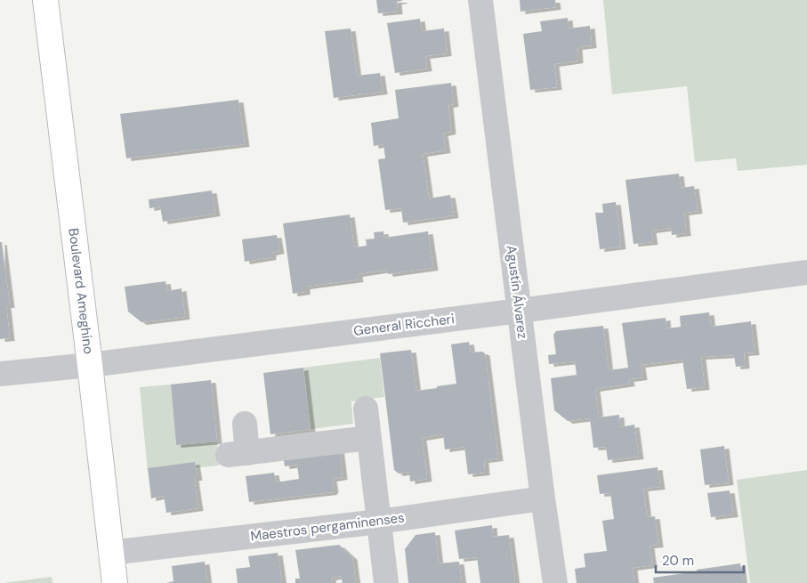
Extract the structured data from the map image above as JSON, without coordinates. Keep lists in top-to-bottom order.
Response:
{
  "streets": {
    "main road": ["Boulevard Ameghino"],
    "street": ["Agustín Álvarez", "General Riccheri", "Maestros pergaminenses"]
  },
  "crossings": [
    ["Boulevard Ameghino", "General Riccheri"],
    ["Boulevard Ameghino", "Maestros pergaminenses"],
    ["Agustín Álvarez", "General Riccheri"],
    ["Agustín Álvarez", "Maestros pergaminenses"]
  ],
  "scale_bar": "20 m"
}
